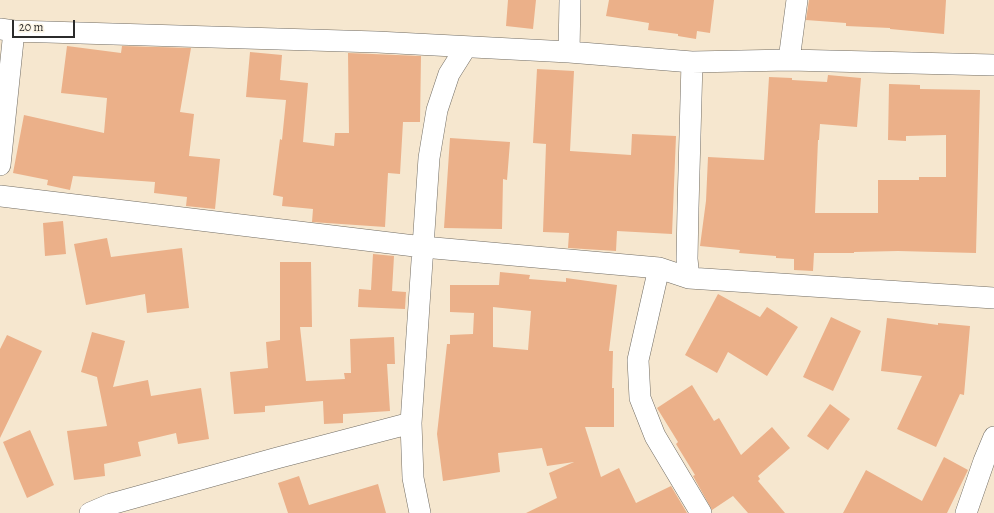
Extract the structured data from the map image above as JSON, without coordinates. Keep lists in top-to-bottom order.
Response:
{
  "scale_bar": "20 m"
}
